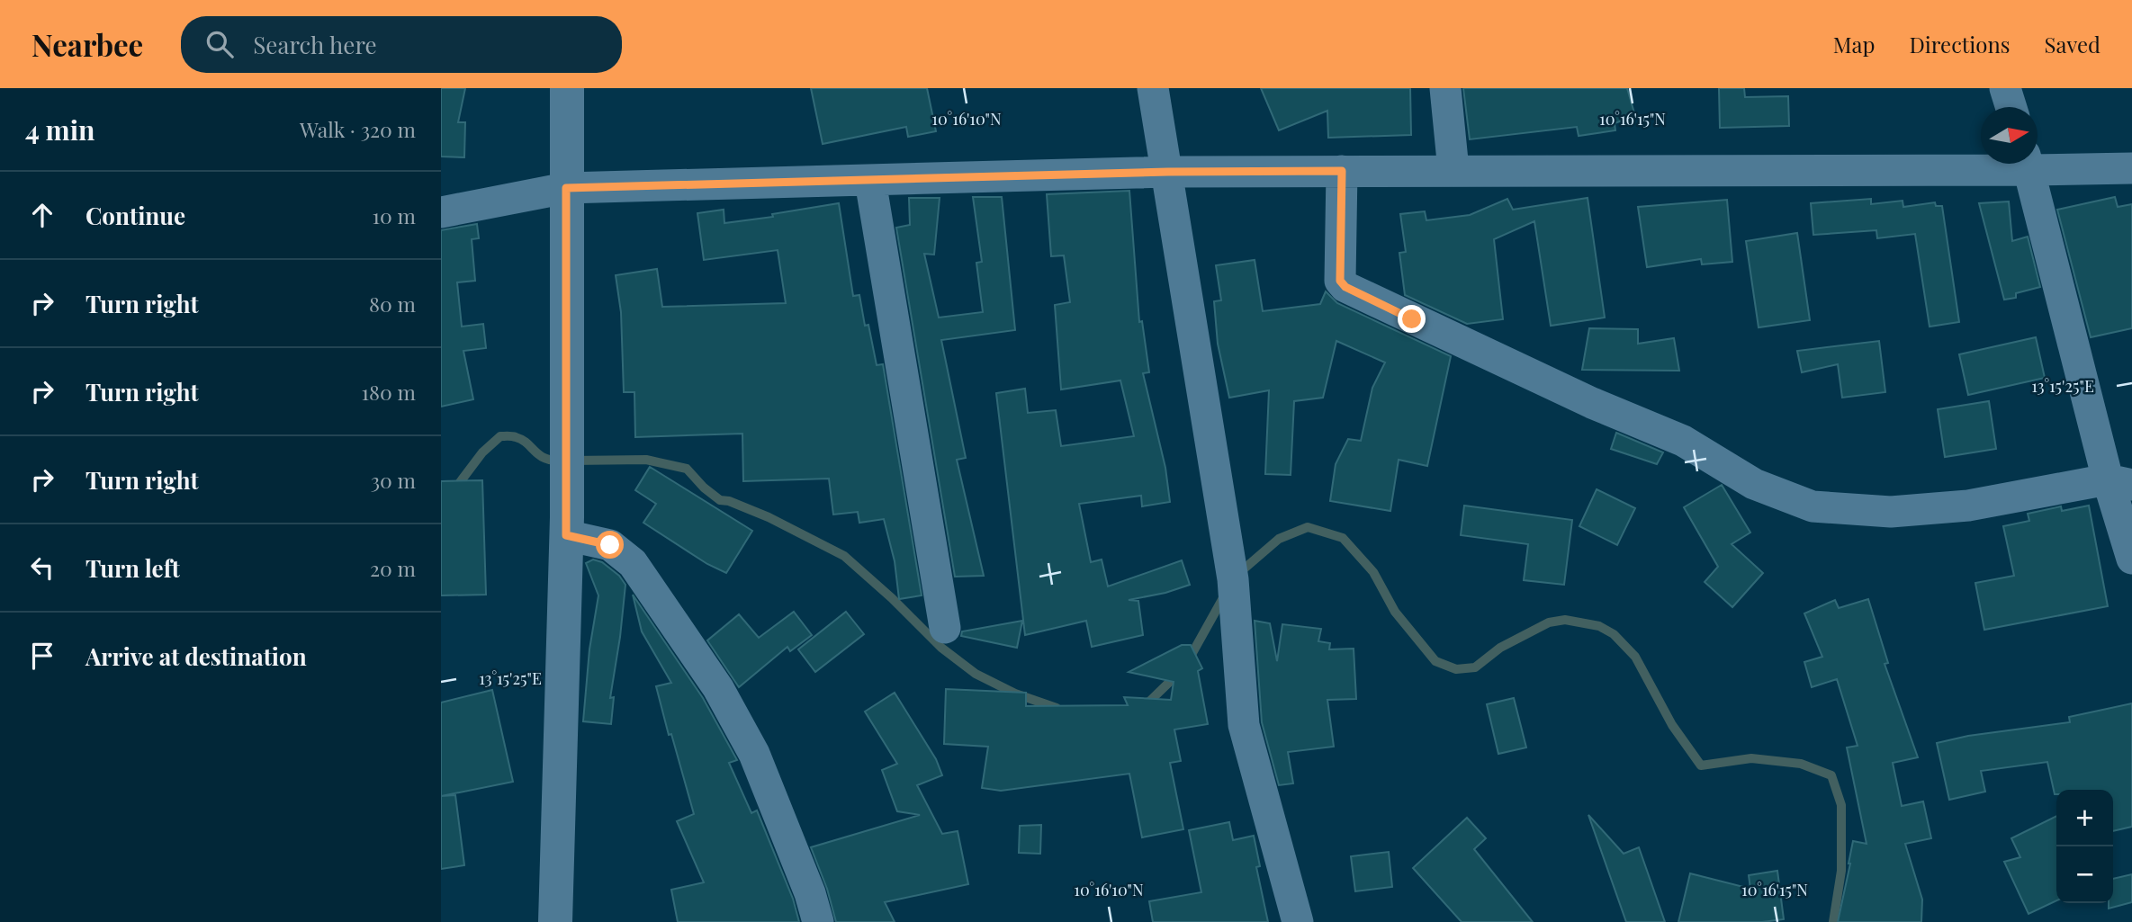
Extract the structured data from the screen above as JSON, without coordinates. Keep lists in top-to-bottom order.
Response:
{
  "north": "right",
  "page": {
    "header": "Nearbee",
    "search": "Search here",
    "nav": ["Map", "Directions", "Saved"],
    "heading": ["4 min", "Walk · 320 m"],
    "list": [
      ["Continue", "10 m"],
      ["Turn right", "80 m"],
      ["Turn right", "180 m"],
      ["Turn right", "30 m"],
      ["Turn left", "20 m"],
      "Arrive at destination"
    ],
    "map_buttons": ["+", "−"]
  },
  "coordinates": ["10°16'10\"N", "10°16'15\"N", "13°15'25\"E"]
}
